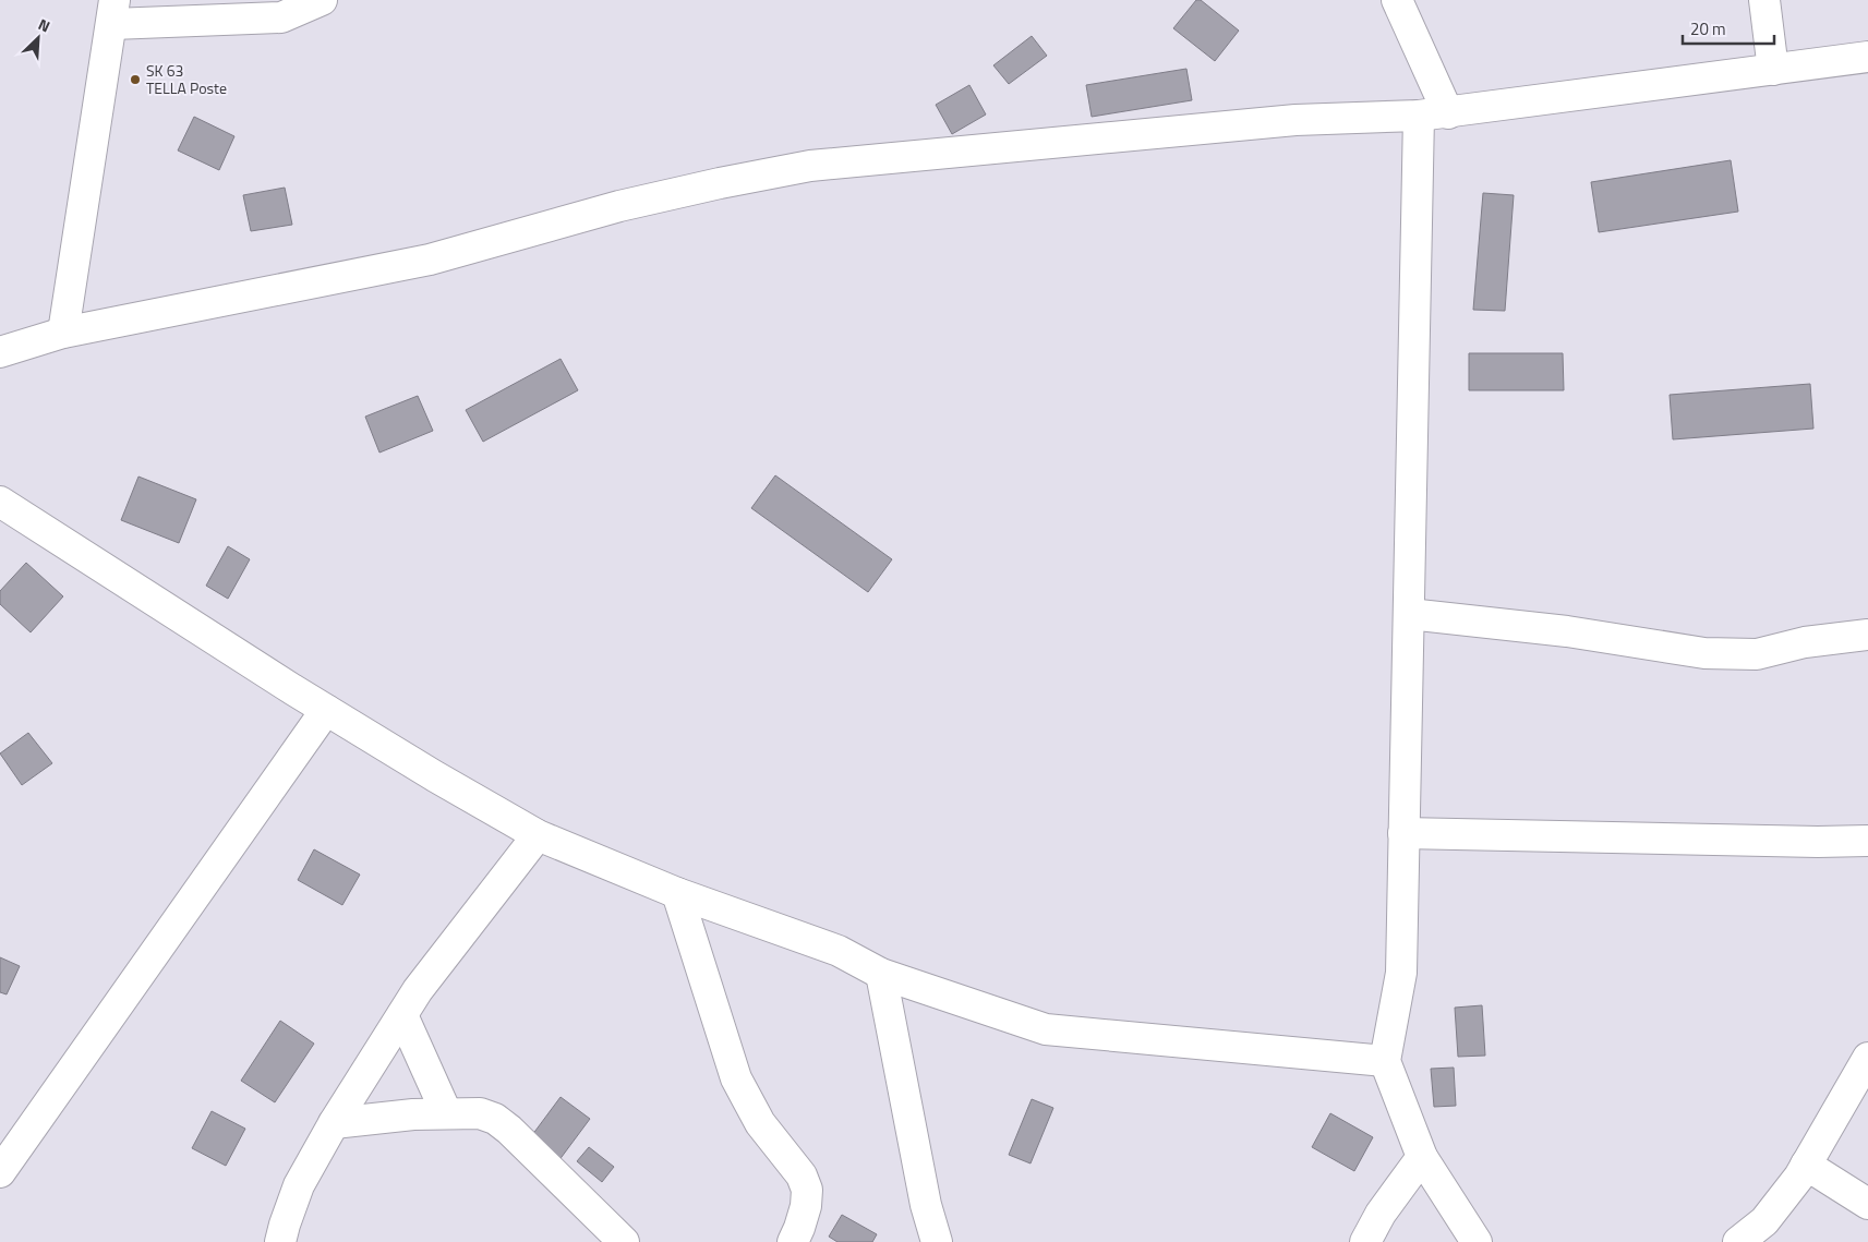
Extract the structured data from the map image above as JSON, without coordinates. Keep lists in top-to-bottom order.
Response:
{
  "places": ["SK 63 TELLA Poste"],
  "scale_bar": "20 m",
  "north": "top right"
}
